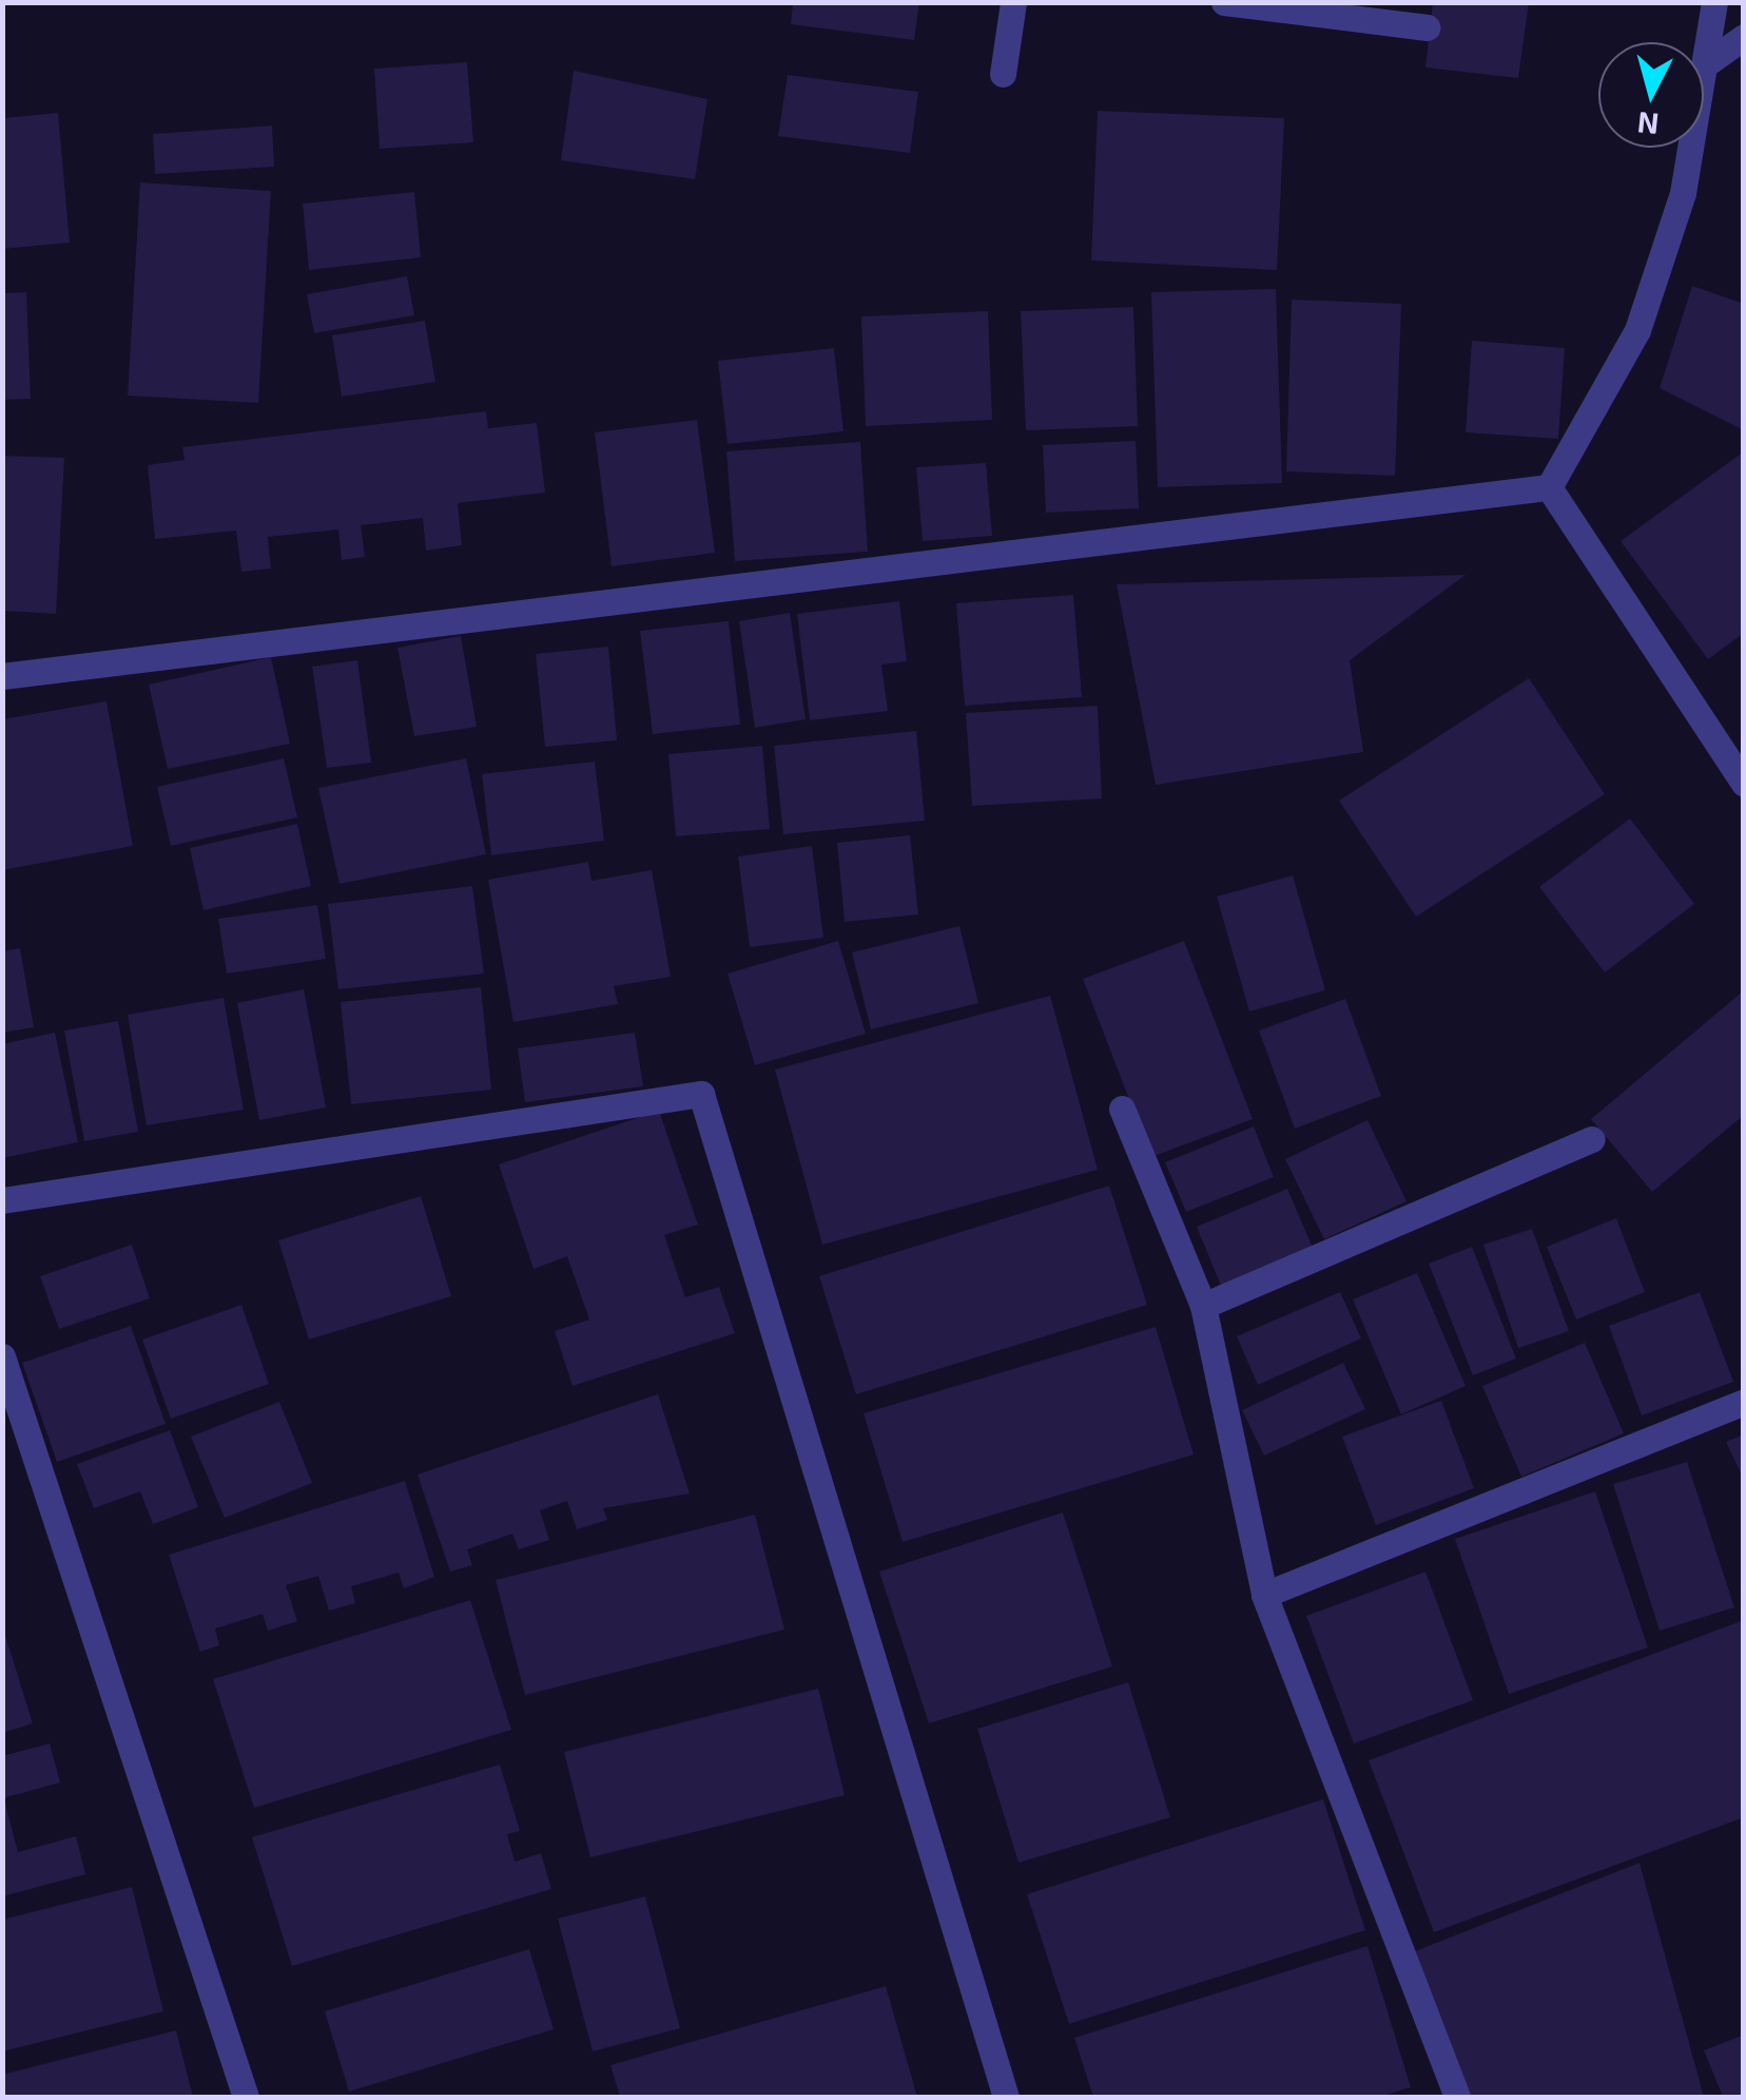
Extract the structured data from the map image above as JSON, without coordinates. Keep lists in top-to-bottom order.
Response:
{
  "north": "bottom"
}
